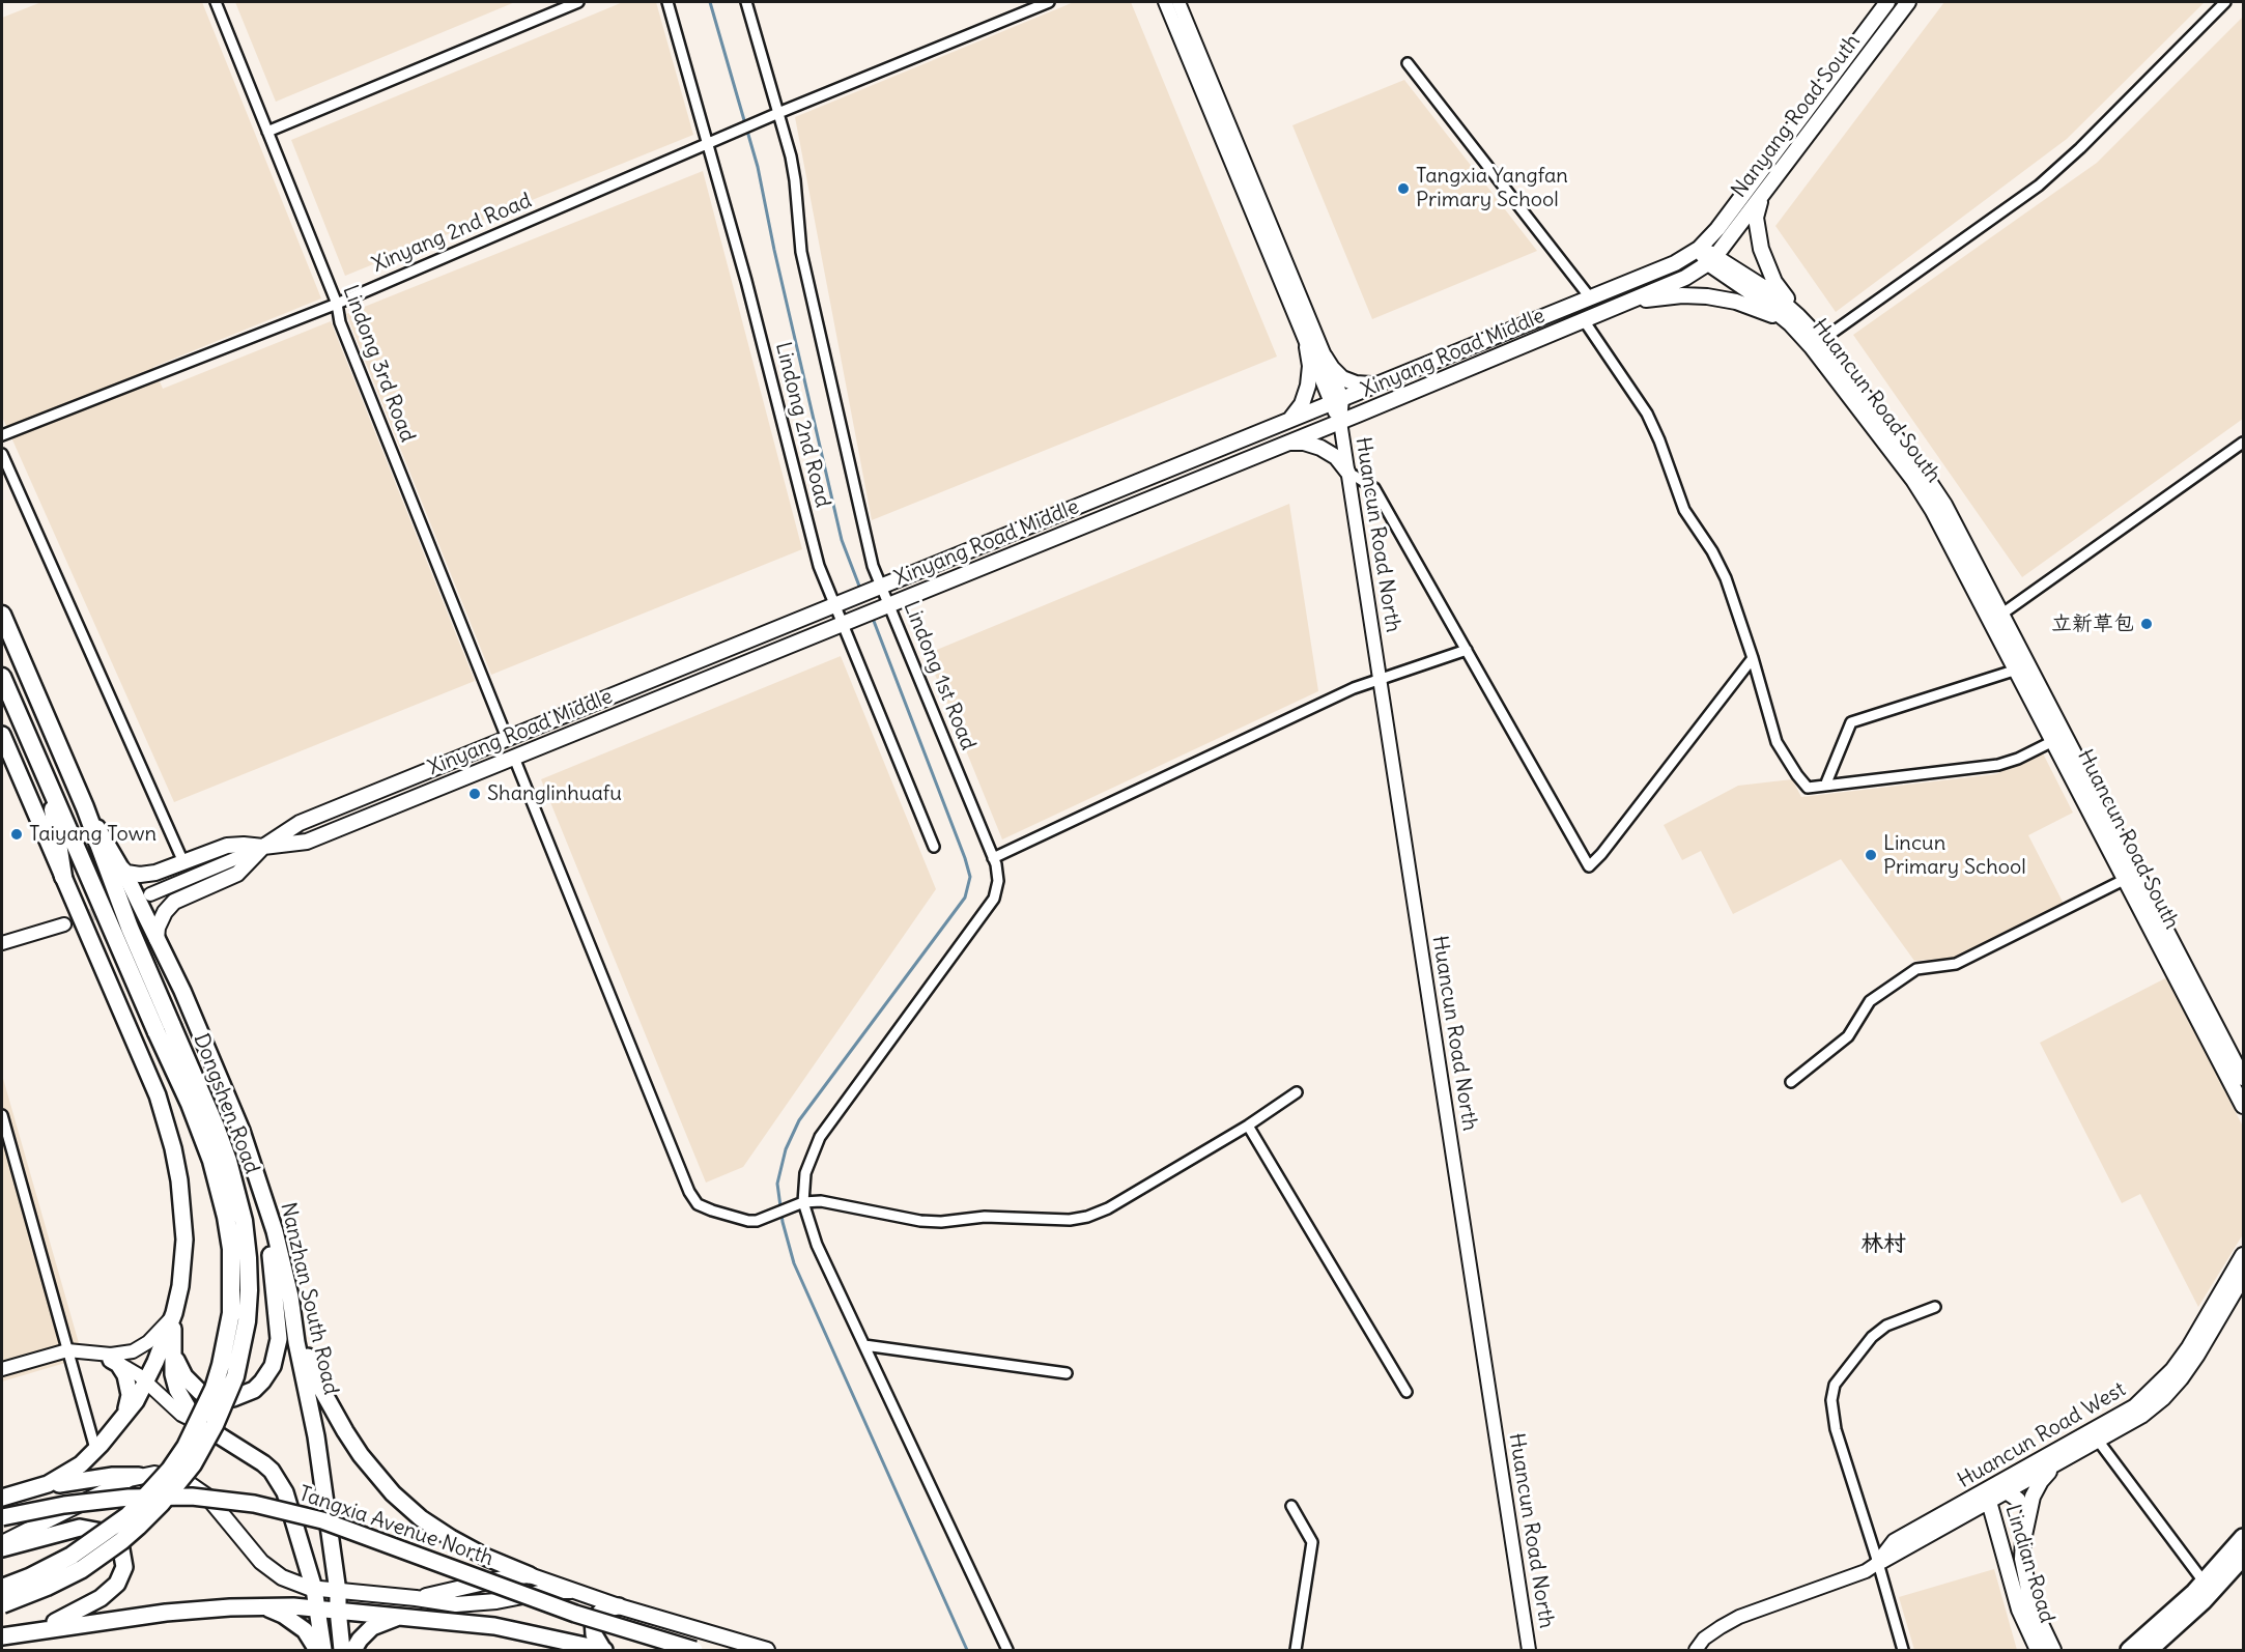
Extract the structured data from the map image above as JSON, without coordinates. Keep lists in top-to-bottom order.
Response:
{
  "streets": {
    "highway": ["Dongshen Road"],
    "main road": [
      "Nanyang Road South",
      "Xinyang Road Middle",
      "Huancun Road South",
      "Nanzhan South Road",
      "Huancun Road West",
      "Tangxia Avenue North",
      "Lindian Road"
    ],
    "street": [
      "Xinyang 2nd Road",
      "Lindong 3rd Road",
      "Lindong 2nd Road",
      "Huancun Road North",
      "Lindong 1st Road"
    ]
  },
  "crossings": [
    ["Nanyang Road South", "Xinyang Road Middle"],
    ["Nanyang Road South", "Huancun Road South"],
    ["Xinyang 2nd Road", "Lindong 3rd Road"],
    ["Xinyang 2nd Road", "Lindong 2nd Road"],
    ["Xinyang 2nd Road", "Lindong 1st Road"],
    ["Xinyang Road Middle", "Lindong 3rd Road"],
    ["Xinyang Road Middle", "Huancun Road South"],
    ["Xinyang Road Middle", "Lindong 2nd Road"],
    ["Xinyang Road Middle", "Huancun Road North"],
    ["Xinyang Road Middle", "Lindong 1st Road"],
    ["Dongshen Road", "Nanzhan South Road"],
    ["Huancun Road West", "Lindian Road"]
  ],
  "districts": ["林村"],
  "places": [
    "Tangxia Yangfan Primary School",
    "立新草包",
    "Shanglinhuafu",
    "Taiyang Town",
    "Lincun Primary School"
  ]
}
